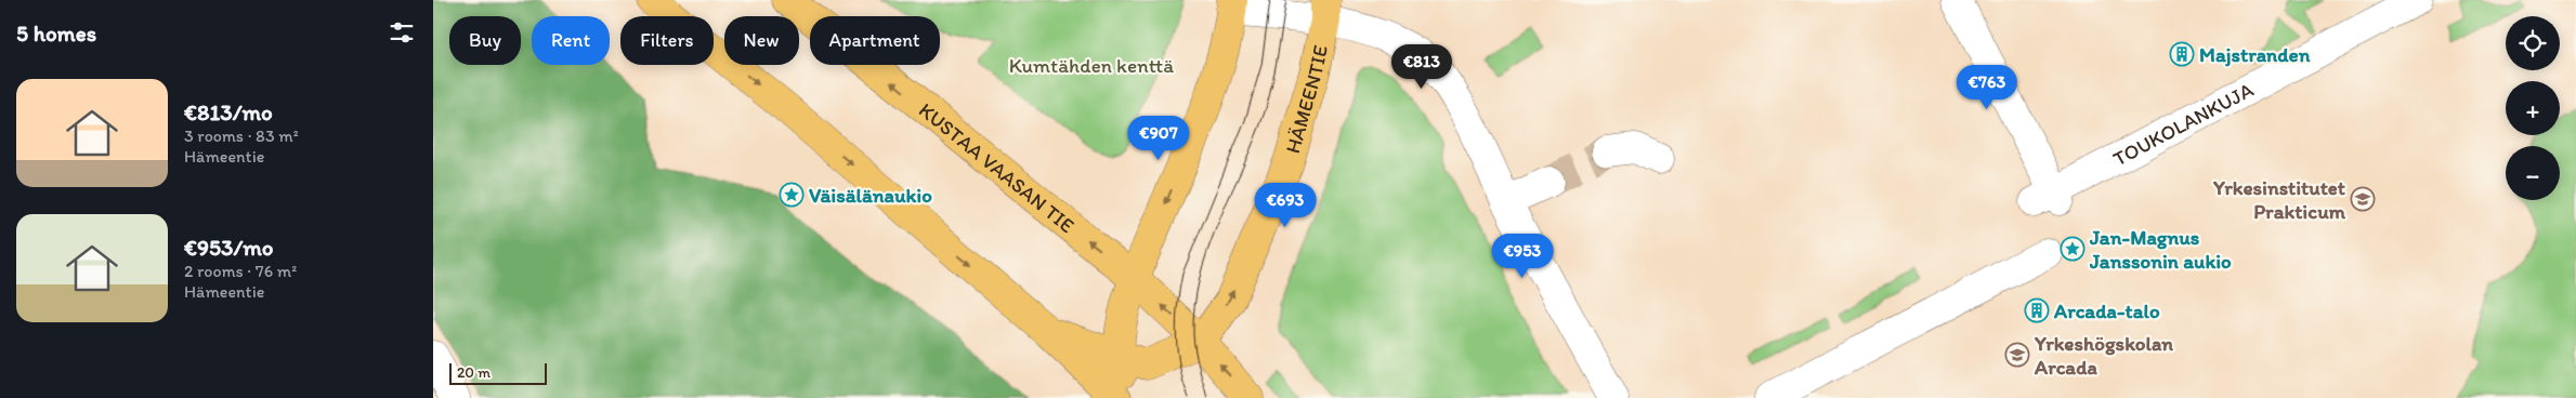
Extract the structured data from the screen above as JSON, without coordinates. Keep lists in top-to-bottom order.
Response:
{
  "streets": {
    "main road": ["HÄMEENTIE", "KUSTAA VAASAN TIE"],
    "street": ["TOUKOLANKUJA"]
  },
  "crossings": [
    ["HÄMEENTIE", "KUSTAA VAASAN TIE"]
  ],
  "parks": ["Kumtähden kenttä"],
  "places": {
    "building": ["Majstranden", "Arcada-talo"],
    "place": ["Väisälänaukio", "Jan-Magnus Janssonin aukio"],
    "school or university": ["Yrkesinstitutet Prakticum", "Yrkeshögskolan Arcada"]
  },
  "scale_bar": "20 m",
  "page": {
    "heading": "5 homes",
    "map_buttons": ["+", "−"],
    "chip": [
      "Buy",
      "Rent",
      "Filters",
      "New",
      "Apartment"
    ],
    "price": [
      "€813",
      "€763",
      "€907",
      "€693",
      "€953"
    ],
    "list": [
      {
        "name": "€813/mo",
        "note": "3 rooms · 83 m² · Hämeentie"
      },
      {
        "name": "€953/mo",
        "note": "2 rooms · 76 m² · Hämeentie"
      }
    ],
    "scale": "20 m"
  }
}
